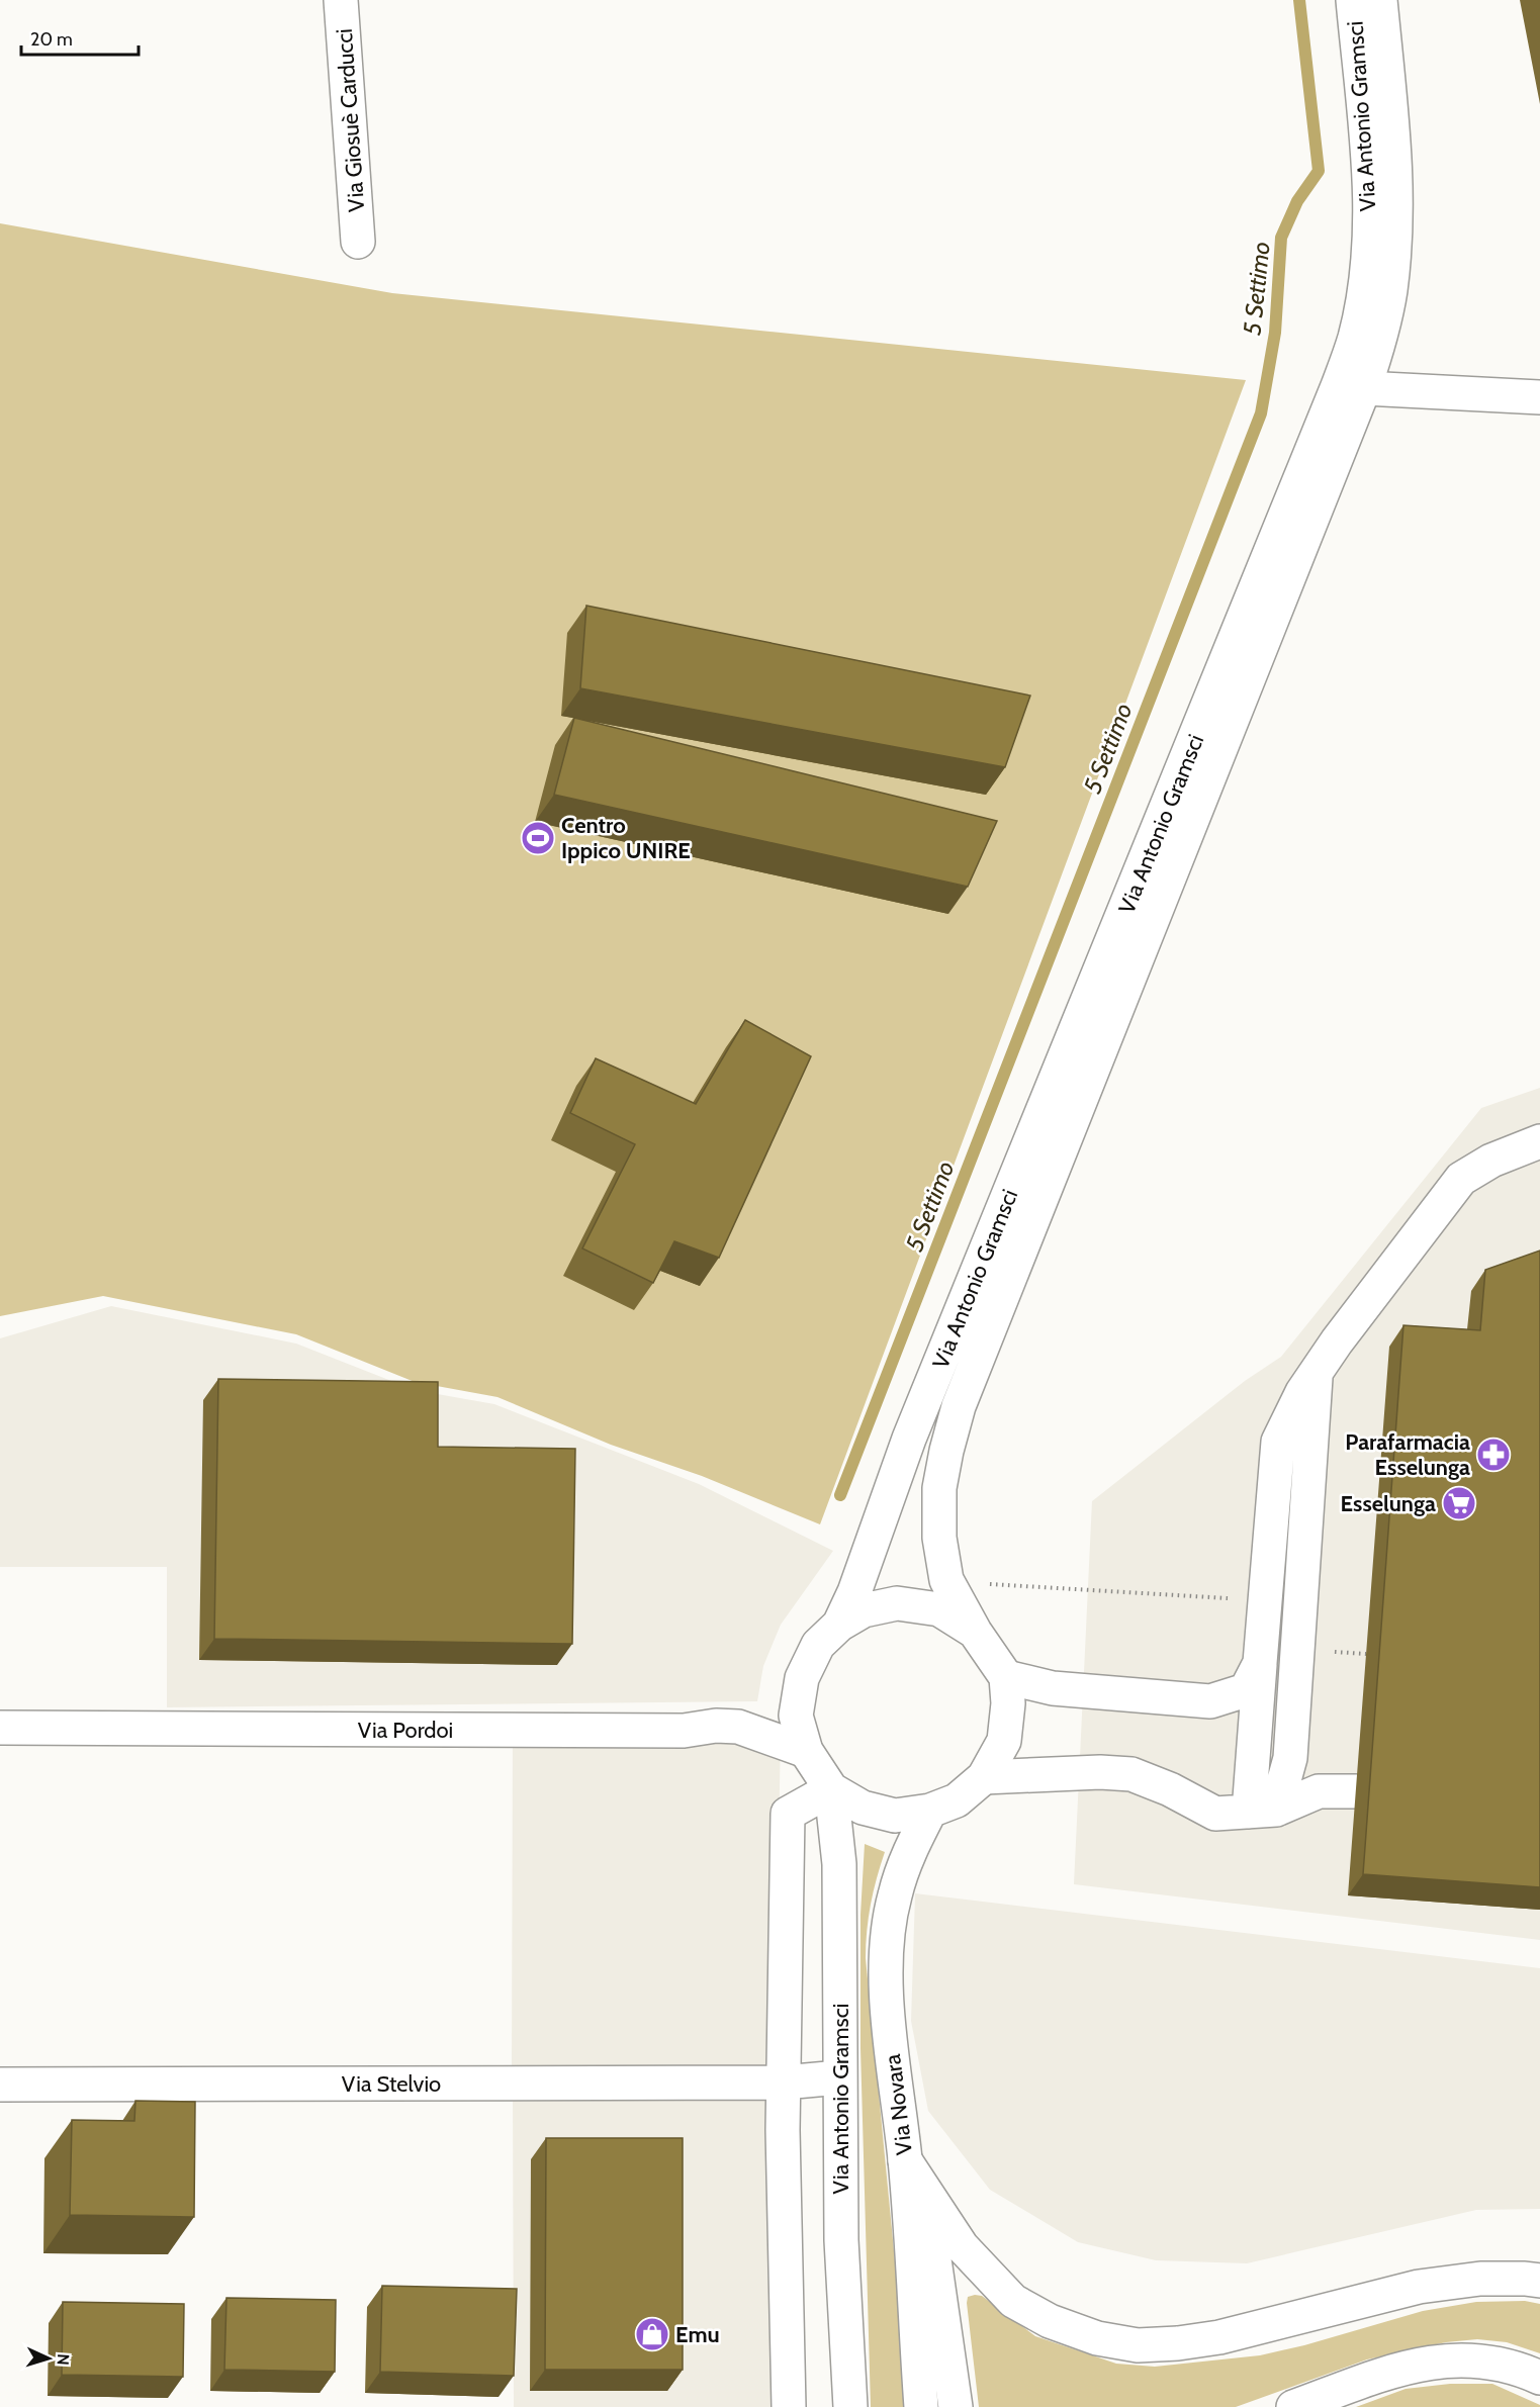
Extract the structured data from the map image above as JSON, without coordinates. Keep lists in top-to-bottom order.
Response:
{
  "streets": {
    "main road": [
      "Via Antonio Gramsci",
      "Via Giosuè Carducci",
      "Via Pordoi",
      "Via Stelvio",
      "Via Novara"
    ]
  },
  "crossings": [
    ["Via Antonio Gramsci", "Via Pordoi"],
    ["Via Antonio Gramsci", "Via Stelvio"],
    ["Via Antonio Gramsci", "Via Novara"],
    ["Via Pordoi", "Via Novara"]
  ],
  "water": ["5 Settimo"],
  "places": {
    "sports": ["Centro Ippico UNIRE"],
    "pharmacy": ["Parafarmacia Esselunga"],
    "supermarket": ["Esselunga"],
    "shop": ["Emu"]
  },
  "scale_bar": "20 m",
  "north": "right"
}
